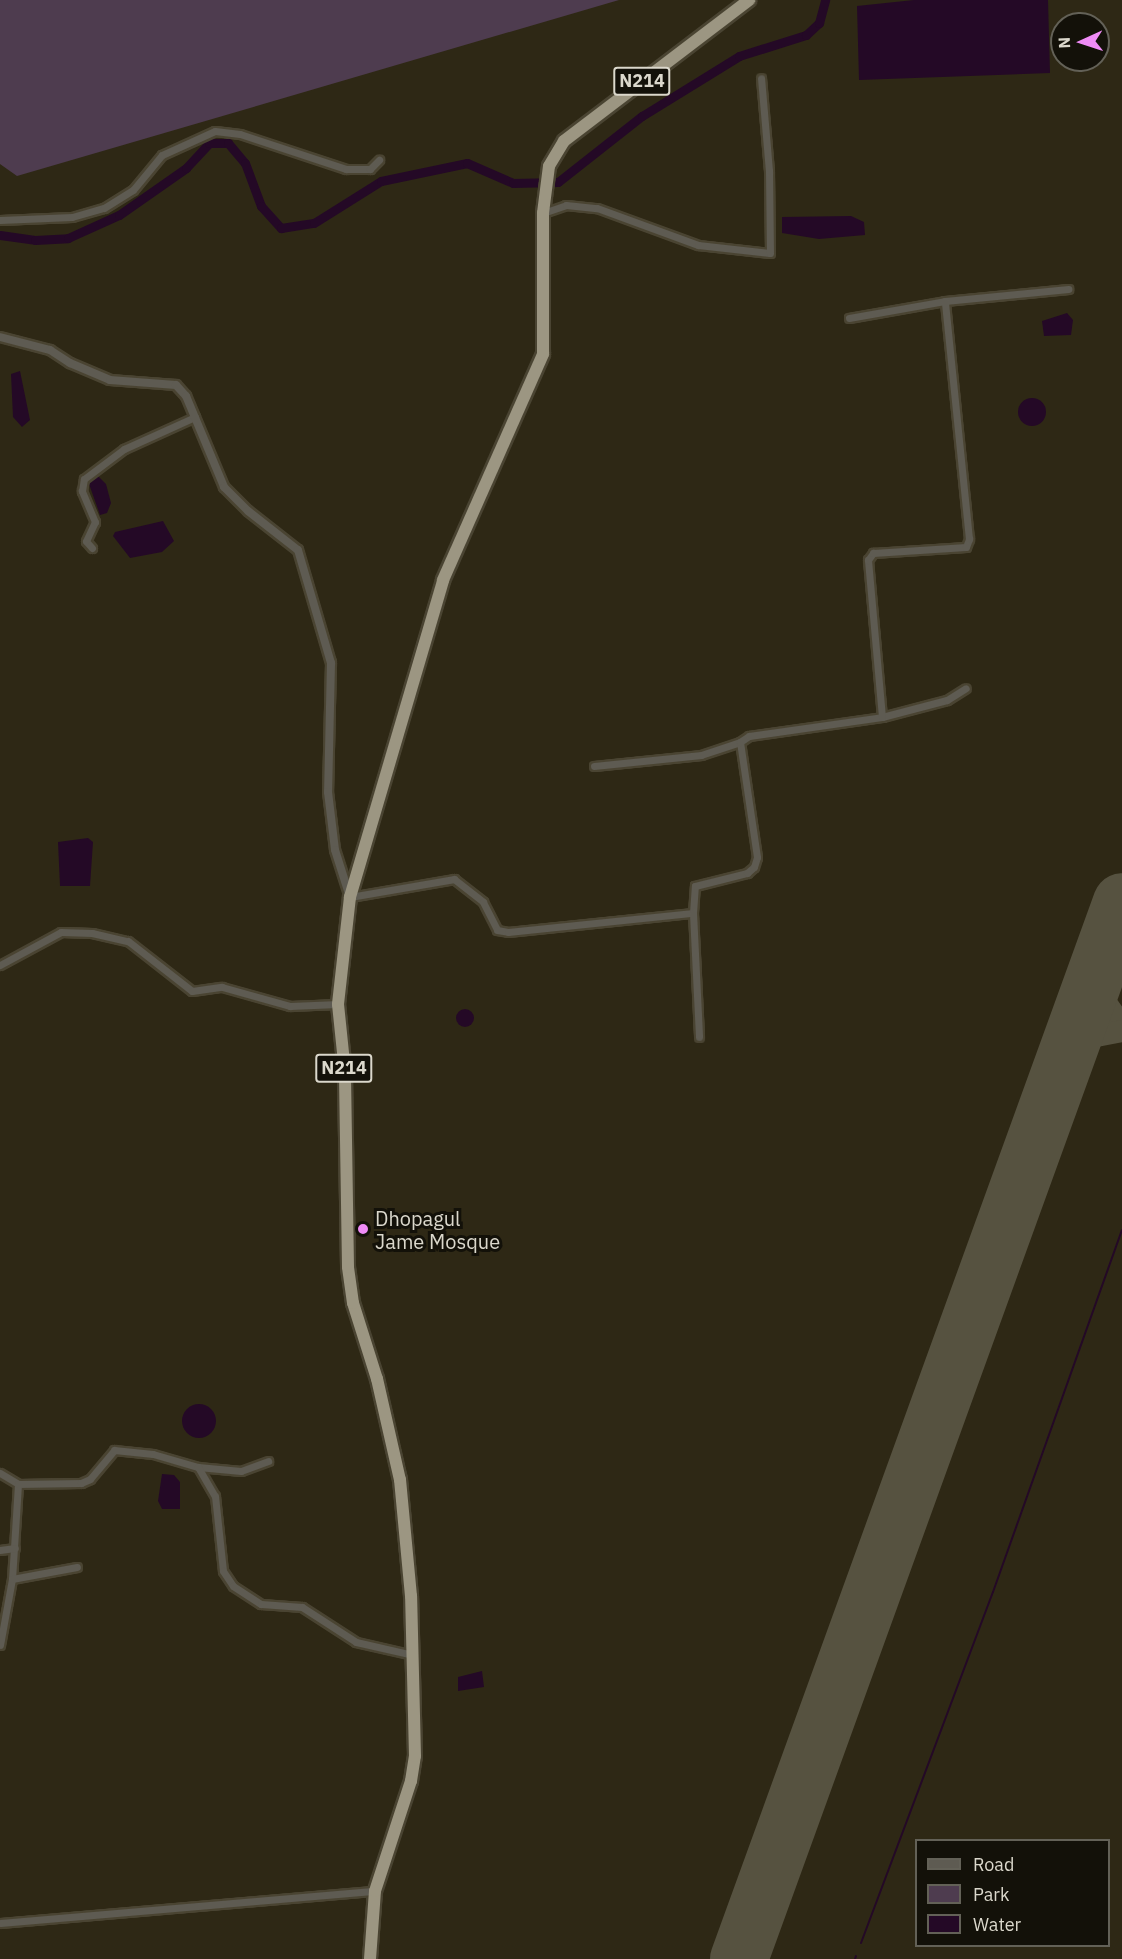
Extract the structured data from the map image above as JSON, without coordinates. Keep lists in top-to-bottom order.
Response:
{
  "streets": {
    "highway": ["N214"]
  },
  "places": ["Dhopagul Jame Mosque"],
  "legend": ["Road", "Park", "Water"],
  "north": "left"
}
